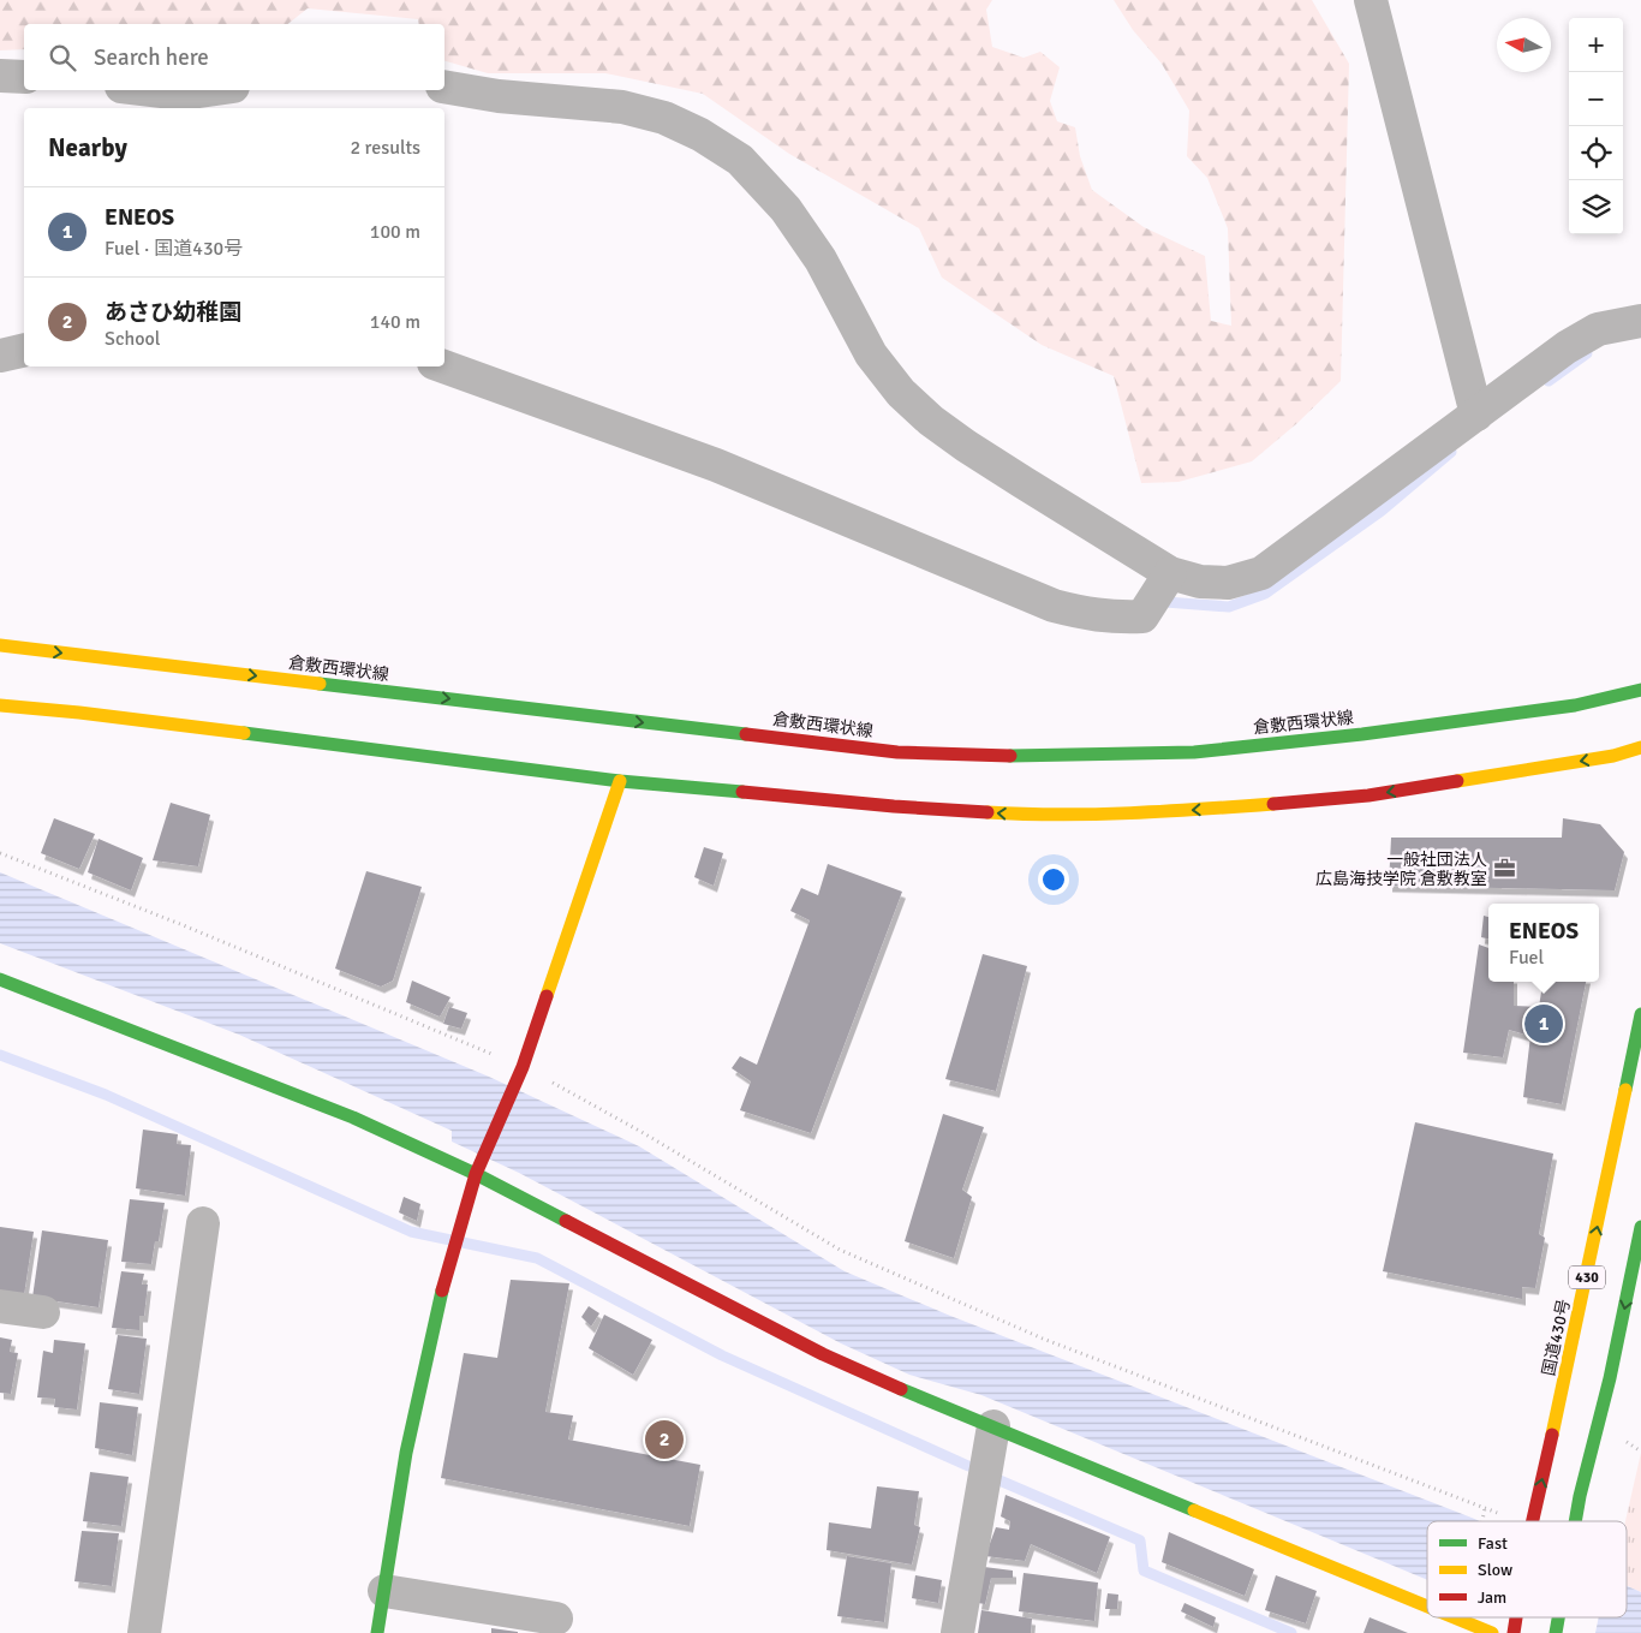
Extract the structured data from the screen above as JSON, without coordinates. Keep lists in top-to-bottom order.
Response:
{
  "streets": {
    "main road": ["倉敷西環状線", "430", "国道430号"]
  },
  "places": {
    "office": ["一般社団法人 広島海技学院 倉敷教室"]
  },
  "legend": ["Fast", "Slow", "Jam"],
  "north": "left",
  "page": {
    "map_buttons": ["+", "−"],
    "search": "Search here",
    "heading": ["Nearby", "2 results"],
    "list": [
      {
        "mark": "1",
        "name": "ENEOS",
        "note": "Fuel · 国道430号",
        "value": "100 m"
      },
      {
        "mark": "2",
        "name": "あさひ幼稚園",
        "note": "School",
        "value": "140 m"
      }
    ],
    "popup": ["ENEOS", "Fuel"],
    "pins": ["1", "2"]
  }
}
